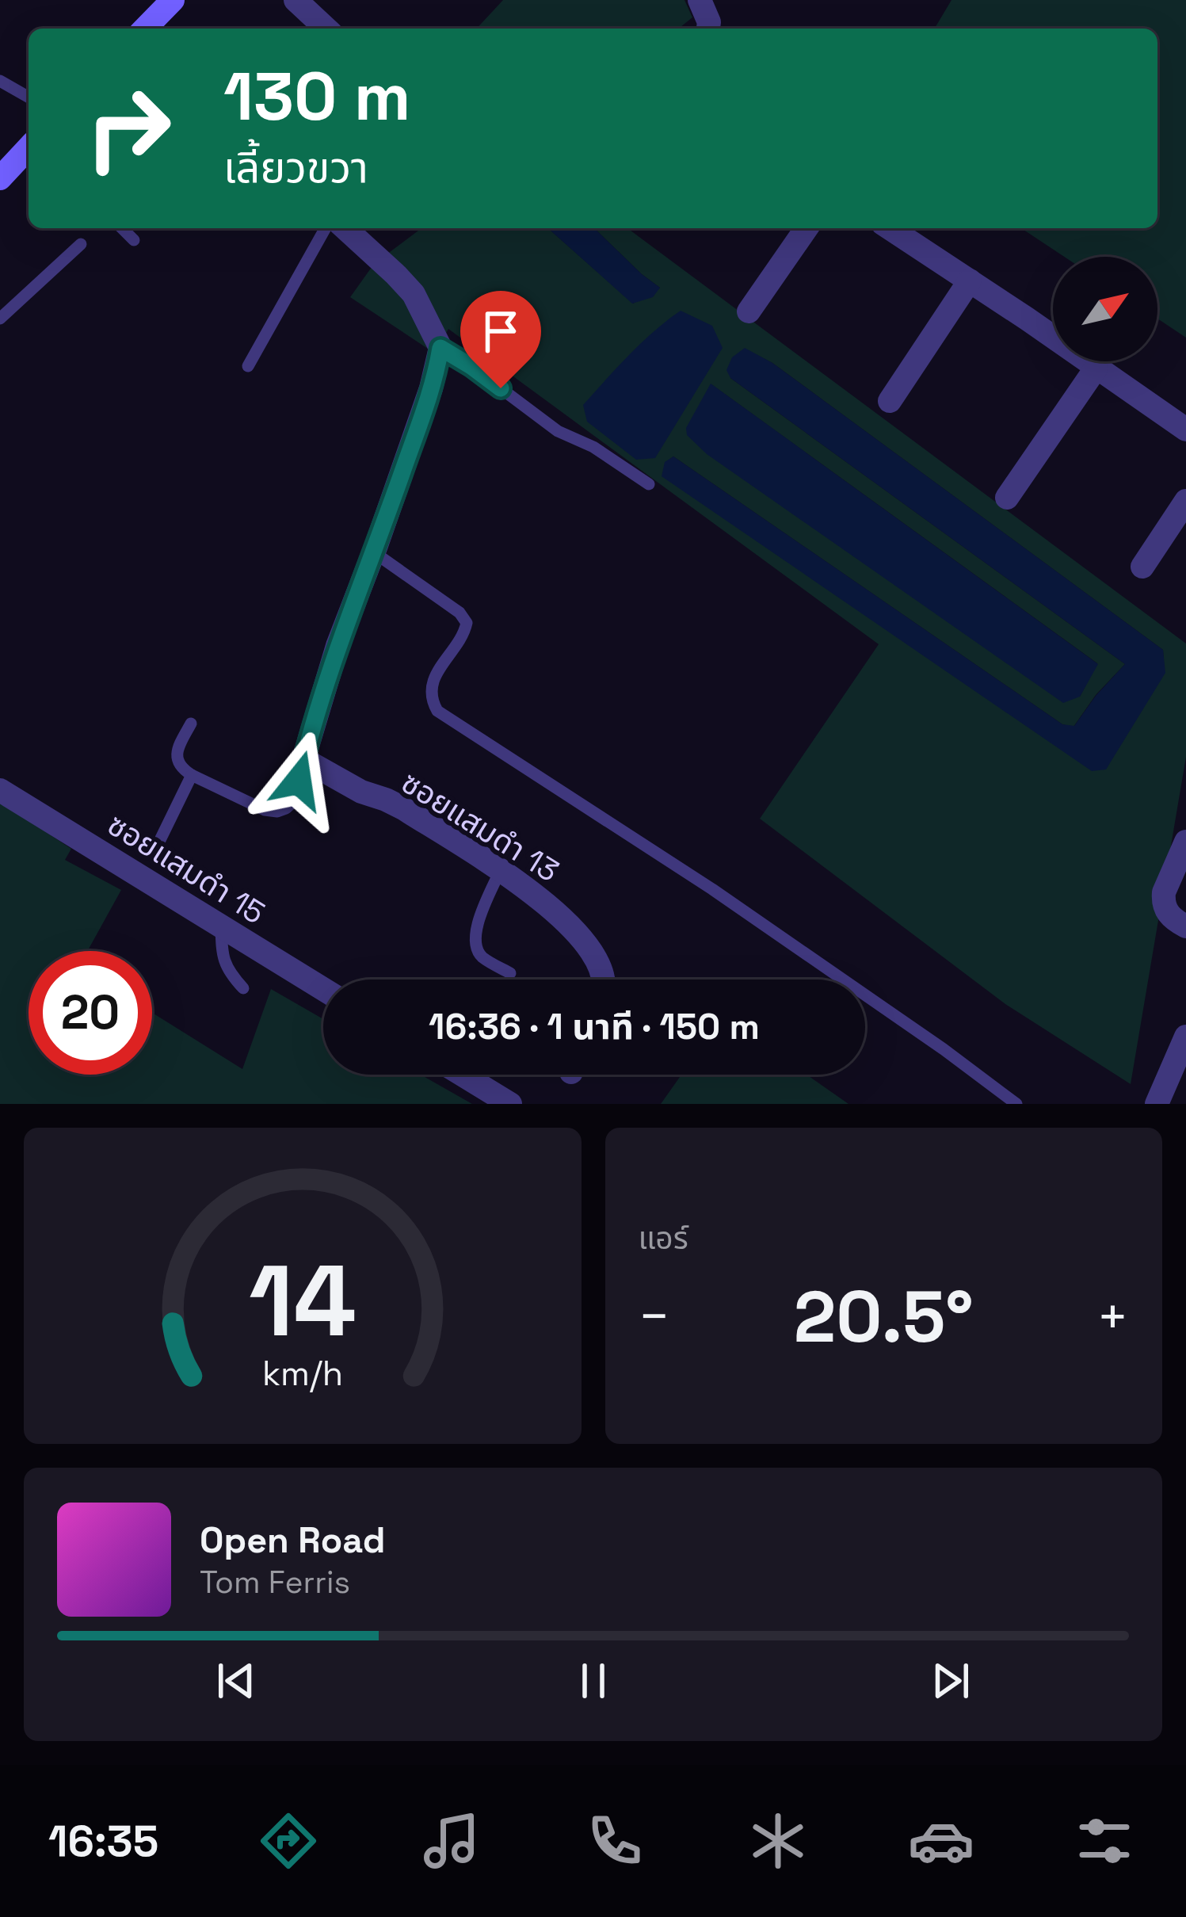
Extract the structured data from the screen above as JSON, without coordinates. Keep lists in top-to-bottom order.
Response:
{
  "streets": {
    "street": ["ซอยแสมดำ 13", "ซอยแสมดำ 15"]
  },
  "north": "top right",
  "page": {
    "turn": ["130 m", "เลี้ยวขวา"],
    "limit": "20",
    "trip": "16:36 · 1 นาที · 150 m",
    "tile": "แอร์",
    "heat": ["−", "20.5°", "+"],
    "song": ["Open Road", "Tom Ferris"],
    "tabs": "16:35",
    "gauge": ["14", "km/h"]
  }
}
